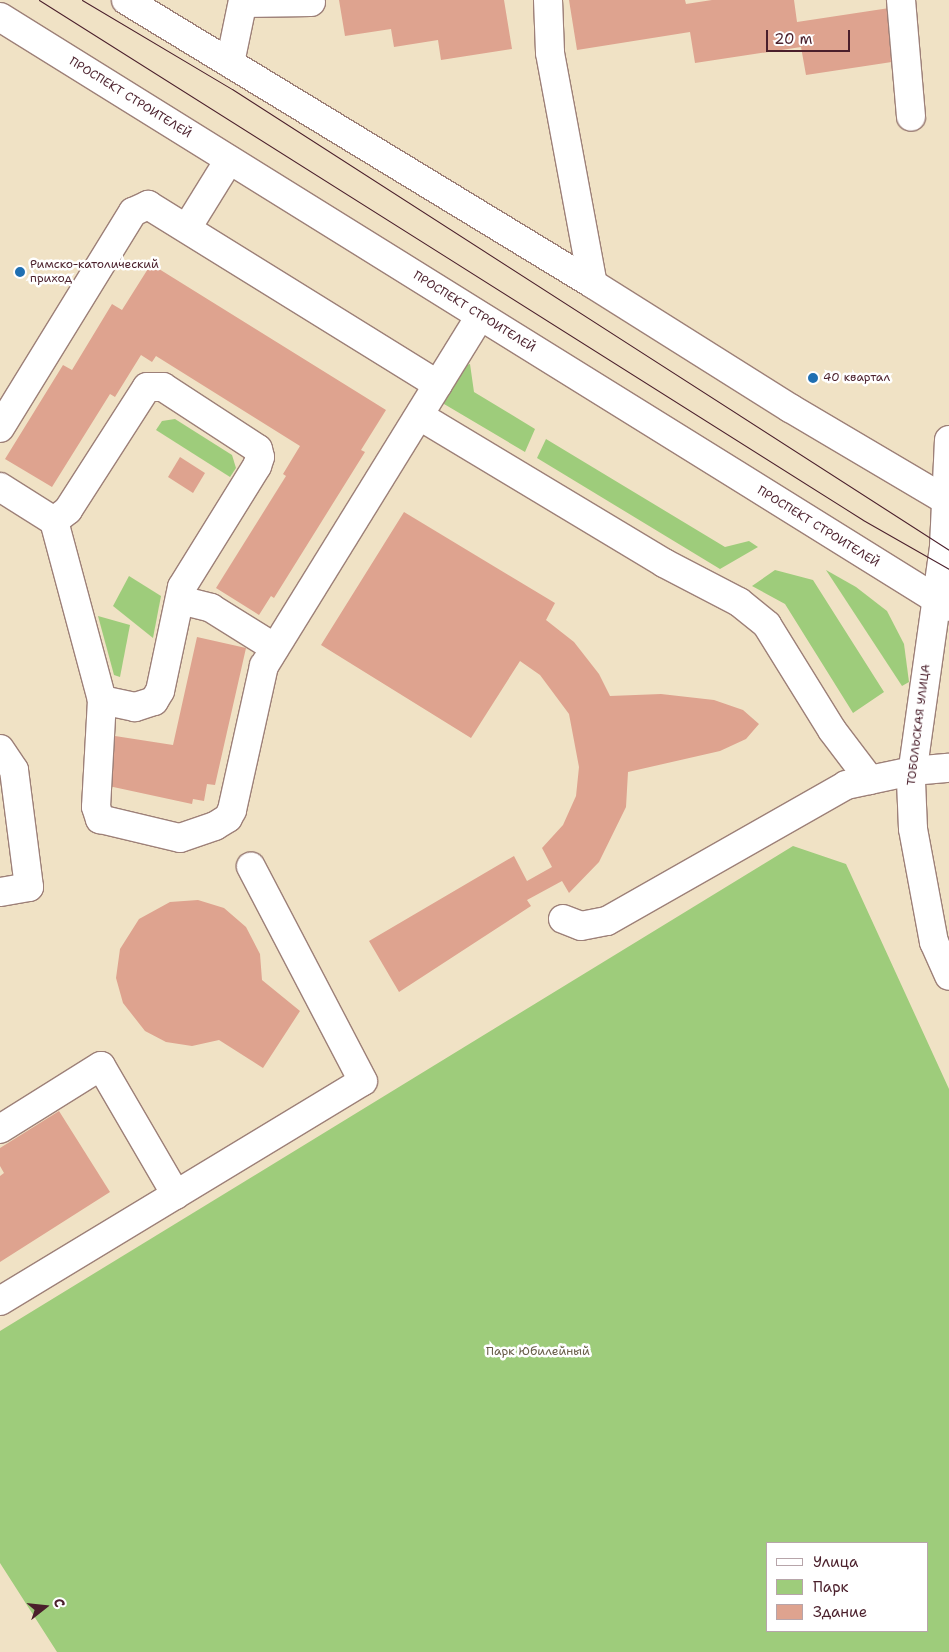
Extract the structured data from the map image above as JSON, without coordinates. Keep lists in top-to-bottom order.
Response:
{
  "streets": {
    "main road": ["ПРОСПЕКТ СТРОИТЕЛЕЙ", "ТОБОЛЬСКАЯ УЛИЦА"]
  },
  "crossings": [
    ["ПРОСПЕКТ СТРОИТЕЛЕЙ", "ТОБОЛЬСКАЯ УЛИЦА"]
  ],
  "parks": ["Парк Юбилейный"],
  "places": ["Римско-католический приход", "40 квартал"],
  "legend": ["Улица", "Парк", "Здание"],
  "scale_bar": "20 m",
  "north": "right"
}
